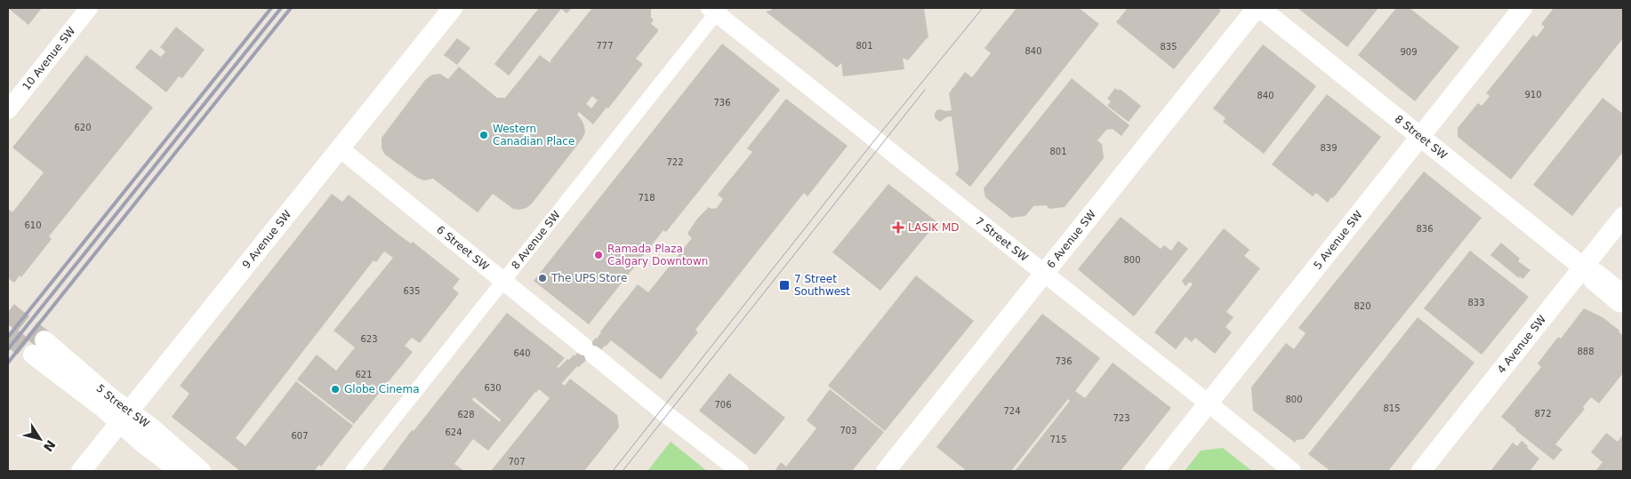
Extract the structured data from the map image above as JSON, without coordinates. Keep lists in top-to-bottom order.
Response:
{
  "streets": {
    "main road": [
      "8 Street SW",
      "9 Avenue SW",
      "6 Avenue SW",
      "5 Avenue SW",
      "4 Avenue SW",
      "5 Street SW"
    ],
    "street": [
      "10 Avenue SW",
      "8 Avenue SW",
      "7 Street SW",
      "6 Street SW"
    ]
  },
  "crossings": [
    ["8 Street SW", "6 Avenue SW"],
    ["8 Street SW", "5 Avenue SW"],
    ["8 Street SW", "4 Avenue SW"],
    ["9 Avenue SW", "6 Street SW"],
    ["9 Avenue SW", "5 Street SW"],
    ["8 Avenue SW", "7 Street SW"],
    ["8 Avenue SW", "6 Street SW"],
    ["7 Street SW", "6 Avenue SW"],
    ["7 Street SW", "5 Avenue SW"]
  ],
  "places": {
    "other": [
      "Western Canadian Place",
      "Ramada Plaza Calgary Downtown",
      "The UPS Store",
      "Globe Cinema"
    ],
    "health": ["LASIK MD"],
    "transit": ["7 Street Southwest"]
  },
  "house_numbers": [
    "777",
    "801",
    "835",
    "840",
    "909",
    "910",
    "840",
    "736",
    "620",
    "839",
    "801",
    "722",
    "718",
    "610",
    "836",
    "800",
    "635",
    "833",
    "820",
    "623",
    "888",
    "640",
    "736",
    "621",
    "630",
    "800",
    "706",
    "815",
    "724",
    "872",
    "628",
    "723",
    "703",
    "624",
    "607",
    "715",
    "707"
  ],
  "north": "bottom right"
}
